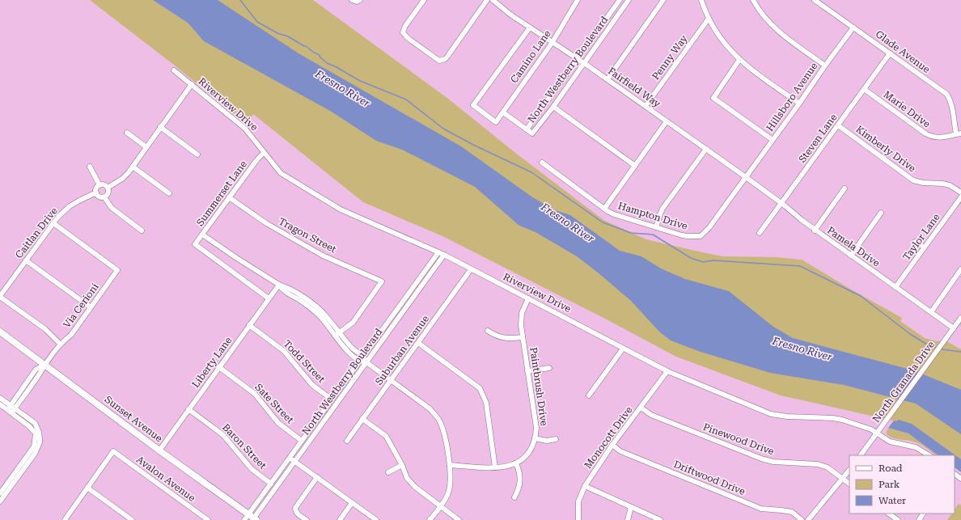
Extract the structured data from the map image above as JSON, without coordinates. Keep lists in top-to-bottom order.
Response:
{
  "streets": {
    "main road": ["Sunset Avenue"],
    "street": [
      "Glade Avenue",
      "Camino Lane",
      "Penny Way",
      "North Westberry Boulevard",
      "Fairfield Way",
      "Hillsboro Avenue",
      "Riverview Drive",
      "Marie Drive",
      "Steven Lane",
      "Kimberly Drive",
      "Summerset Lane",
      "Hampton Drive",
      "Caitlan Drive",
      "Tragon Street",
      "Taylor Lane",
      "Pamela Drive",
      "Via Cerioni",
      "Suburban Avenue",
      "Todd Street",
      "Liberty Lane",
      "North Granada Drive",
      "Paintbrush Drive",
      "Sate Street",
      "Monocott Drive",
      "Pinewood Drive",
      "Baron Street",
      "Driftwood Drive",
      "Avalon Avenue"
    ]
  },
  "crossings": [
    ["Glade Avenue", "Hillsboro Avenue"],
    ["Glade Avenue", "Marie Drive"],
    ["Glade Avenue", "Steven Lane"],
    ["Camino Lane", "Fairfield Way"],
    ["Penny Way", "Fairfield Way"],
    ["North Westberry Boulevard", "Fairfield Way"],
    ["North Westberry Boulevard", "Riverview Drive"],
    ["North Westberry Boulevard", "Todd Street"],
    ["North Westberry Boulevard", "Sate Street"],
    ["North Westberry Boulevard", "Sunset Avenue"],
    ["North Westberry Boulevard", "Baron Street"],
    ["Fairfield Way", "Hillsboro Avenue"],
    ["Fairfield Way", "Hampton Drive"],
    ["Fairfield Way", "Pamela Drive"],
    ["Hillsboro Avenue", "Hampton Drive"],
    ["Hillsboro Avenue", "Pamela Drive"],
    ["Riverview Drive", "Summerset Lane"],
    ["Riverview Drive", "Suburban Avenue"],
    ["Riverview Drive", "North Granada Drive"],
    ["Riverview Drive", "Paintbrush Drive"],
    ["Riverview Drive", "Monocott Drive"],
    ["Marie Drive", "Steven Lane"],
    ["Steven Lane", "Kimberly Drive"],
    ["Steven Lane", "Pamela Drive"],
    ["Summerset Lane", "Tragon Street"],
    ["Summerset Lane", "Liberty Lane"],
    ["Hampton Drive", "Pamela Drive"],
    ["Caitlan Drive", "Via Cerioni"],
    ["Taylor Lane", "Pamela Drive"],
    ["Pamela Drive", "North Granada Drive"],
    ["Via Cerioni", "Sunset Avenue"],
    ["Todd Street", "Liberty Lane"],
    ["Liberty Lane", "Sate Street"],
    ["Liberty Lane", "Sunset Avenue"],
    ["Liberty Lane", "Baron Street"],
    ["Monocott Drive", "Pinewood Drive"],
    ["Monocott Drive", "Driftwood Drive"]
  ],
  "water": ["Fresno River"],
  "legend": ["Road", "Park", "Water"]
}
